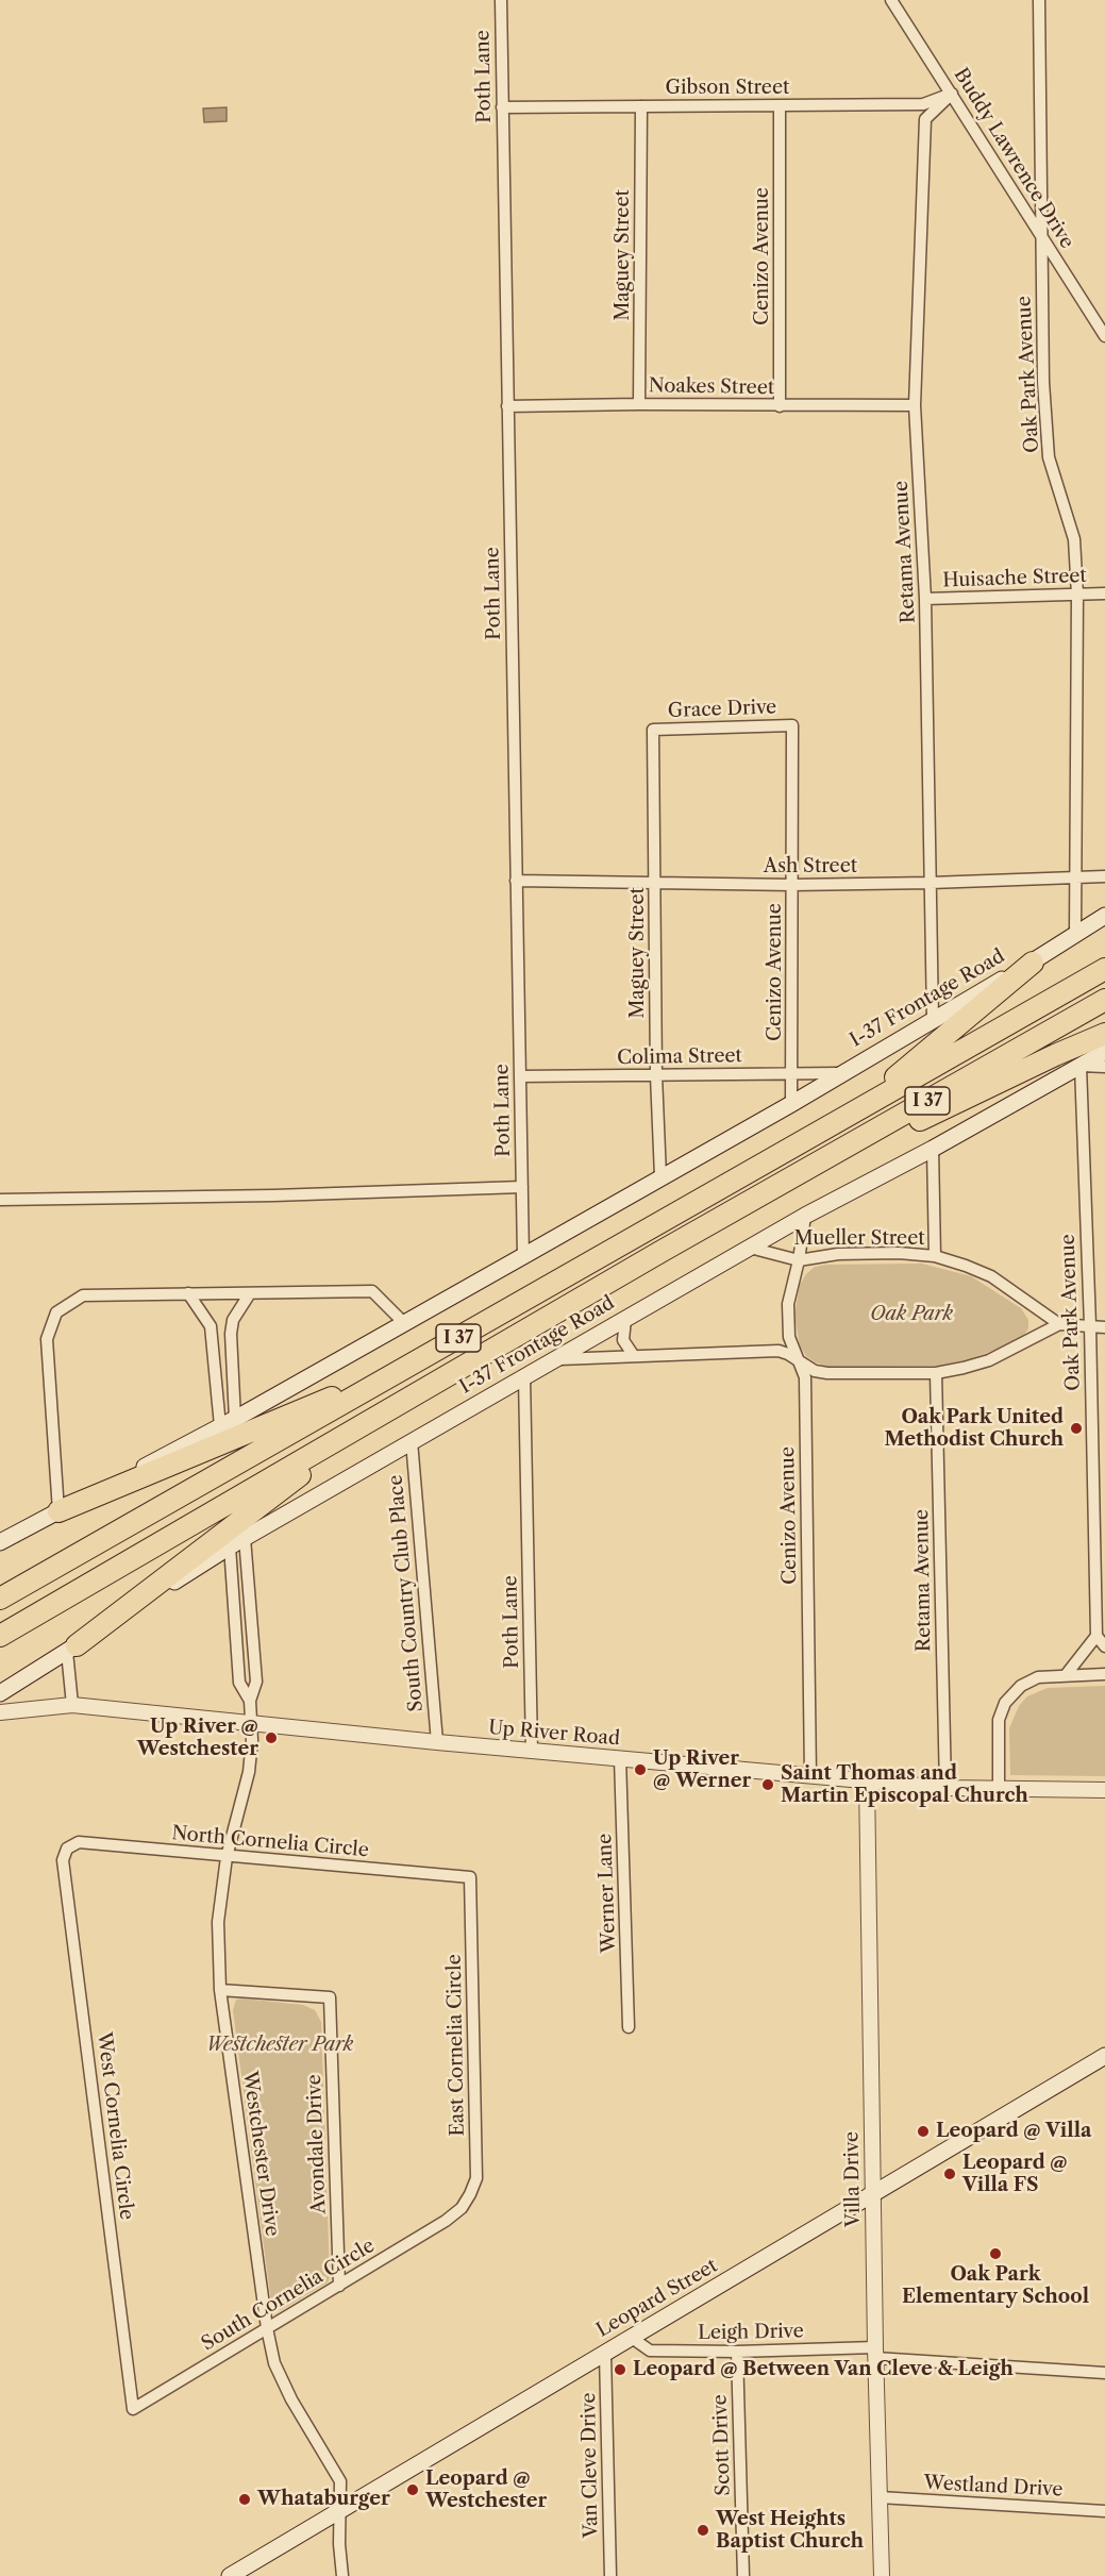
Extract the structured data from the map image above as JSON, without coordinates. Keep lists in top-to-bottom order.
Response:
{
  "streets": {
    "highway": ["I 37"],
    "main road": ["I-37 Frontage Road", "Leopard Street"],
    "street": [
      "Poth Lane",
      "Gibson Street",
      "Buddy Lawrence Drive",
      "Maguey Street",
      "Cenizo Avenue",
      "Oak Park Avenue",
      "Noakes Street",
      "Retama Avenue",
      "Huisache Street",
      "Grace Drive",
      "Ash Street",
      "Colima Street",
      "Mueller Street",
      "South Country Club Place",
      "Up River Road",
      "North Cornelia Circle",
      "Werner Lane",
      "East Cornelia Circle",
      "West Cornelia Circle",
      "Avondale Drive",
      "Westchester Drive",
      "Villa Drive",
      "South Cornelia Circle",
      "Leigh Drive",
      "Scott Drive",
      "Van Cleve Drive",
      "Westland Drive"
    ]
  },
  "crossings": [
    ["Poth Lane", "Gibson Street"],
    ["Poth Lane", "Noakes Street"],
    ["Poth Lane", "Ash Street"],
    ["Poth Lane", "I-37 Frontage Road"],
    ["Poth Lane", "Colima Street"],
    ["Poth Lane", "Up River Road"],
    ["Gibson Street", "Buddy Lawrence Drive"],
    ["Gibson Street", "Maguey Street"],
    ["Gibson Street", "Cenizo Avenue"],
    ["Gibson Street", "Retama Avenue"],
    ["Buddy Lawrence Drive", "Oak Park Avenue"],
    ["Buddy Lawrence Drive", "Retama Avenue"],
    ["Maguey Street", "Noakes Street"],
    ["Maguey Street", "Grace Drive"],
    ["Maguey Street", "Ash Street"],
    ["Maguey Street", "I-37 Frontage Road"],
    ["Maguey Street", "Colima Street"],
    ["Cenizo Avenue", "Noakes Street"],
    ["Cenizo Avenue", "Grace Drive"],
    ["Cenizo Avenue", "Ash Street"],
    ["Cenizo Avenue", "I-37 Frontage Road"],
    ["Cenizo Avenue", "Colima Street"],
    ["Cenizo Avenue", "Mueller Street"],
    ["Cenizo Avenue", "Up River Road"],
    ["Oak Park Avenue", "Huisache Street"],
    ["Oak Park Avenue", "Ash Street"],
    ["Oak Park Avenue", "I-37 Frontage Road"],
    ["Noakes Street", "Retama Avenue"],
    ["Retama Avenue", "Huisache Street"],
    ["Retama Avenue", "Ash Street"],
    ["Retama Avenue", "I-37 Frontage Road"],
    ["Retama Avenue", "Up River Road"],
    ["I-37 Frontage Road", "Colima Street"],
    ["I-37 Frontage Road", "Mueller Street"],
    ["I-37 Frontage Road", "South Country Club Place"],
    ["South Country Club Place", "Up River Road"],
    ["Up River Road", "Werner Lane"],
    ["Up River Road", "Westchester Drive"],
    ["Up River Road", "Villa Drive"],
    ["North Cornelia Circle", "East Cornelia Circle"],
    ["North Cornelia Circle", "West Cornelia Circle"],
    ["North Cornelia Circle", "Westchester Drive"],
    ["East Cornelia Circle", "South Cornelia Circle"],
    ["West Cornelia Circle", "South Cornelia Circle"],
    ["Avondale Drive", "Westchester Drive"],
    ["Avondale Drive", "South Cornelia Circle"],
    ["Westchester Drive", "South Cornelia Circle"],
    ["Westchester Drive", "Leopard Street"],
    ["Villa Drive", "Leopard Street"],
    ["Villa Drive", "Leigh Drive"],
    ["Villa Drive", "Westland Drive"],
    ["Leopard Street", "Leigh Drive"],
    ["Leopard Street", "Van Cleve Drive"],
    ["Leigh Drive", "Scott Drive"]
  ],
  "parks": ["Oak Park", "Westchester Park"],
  "places": [
    "Oak Park United Methodist Church",
    "Up River @ Westchester",
    "Up River @ Werner",
    "Saint Thomas and Martin Episcopal Church",
    "Leopard @ Villa",
    "Leopard @ Villa FS",
    "Oak Park Elementary School",
    "Leopard @ Between Van Cleve & Leigh",
    "Leopard @ Westchester",
    "Whataburger",
    "West Heights Baptist Church"
  ]
}
